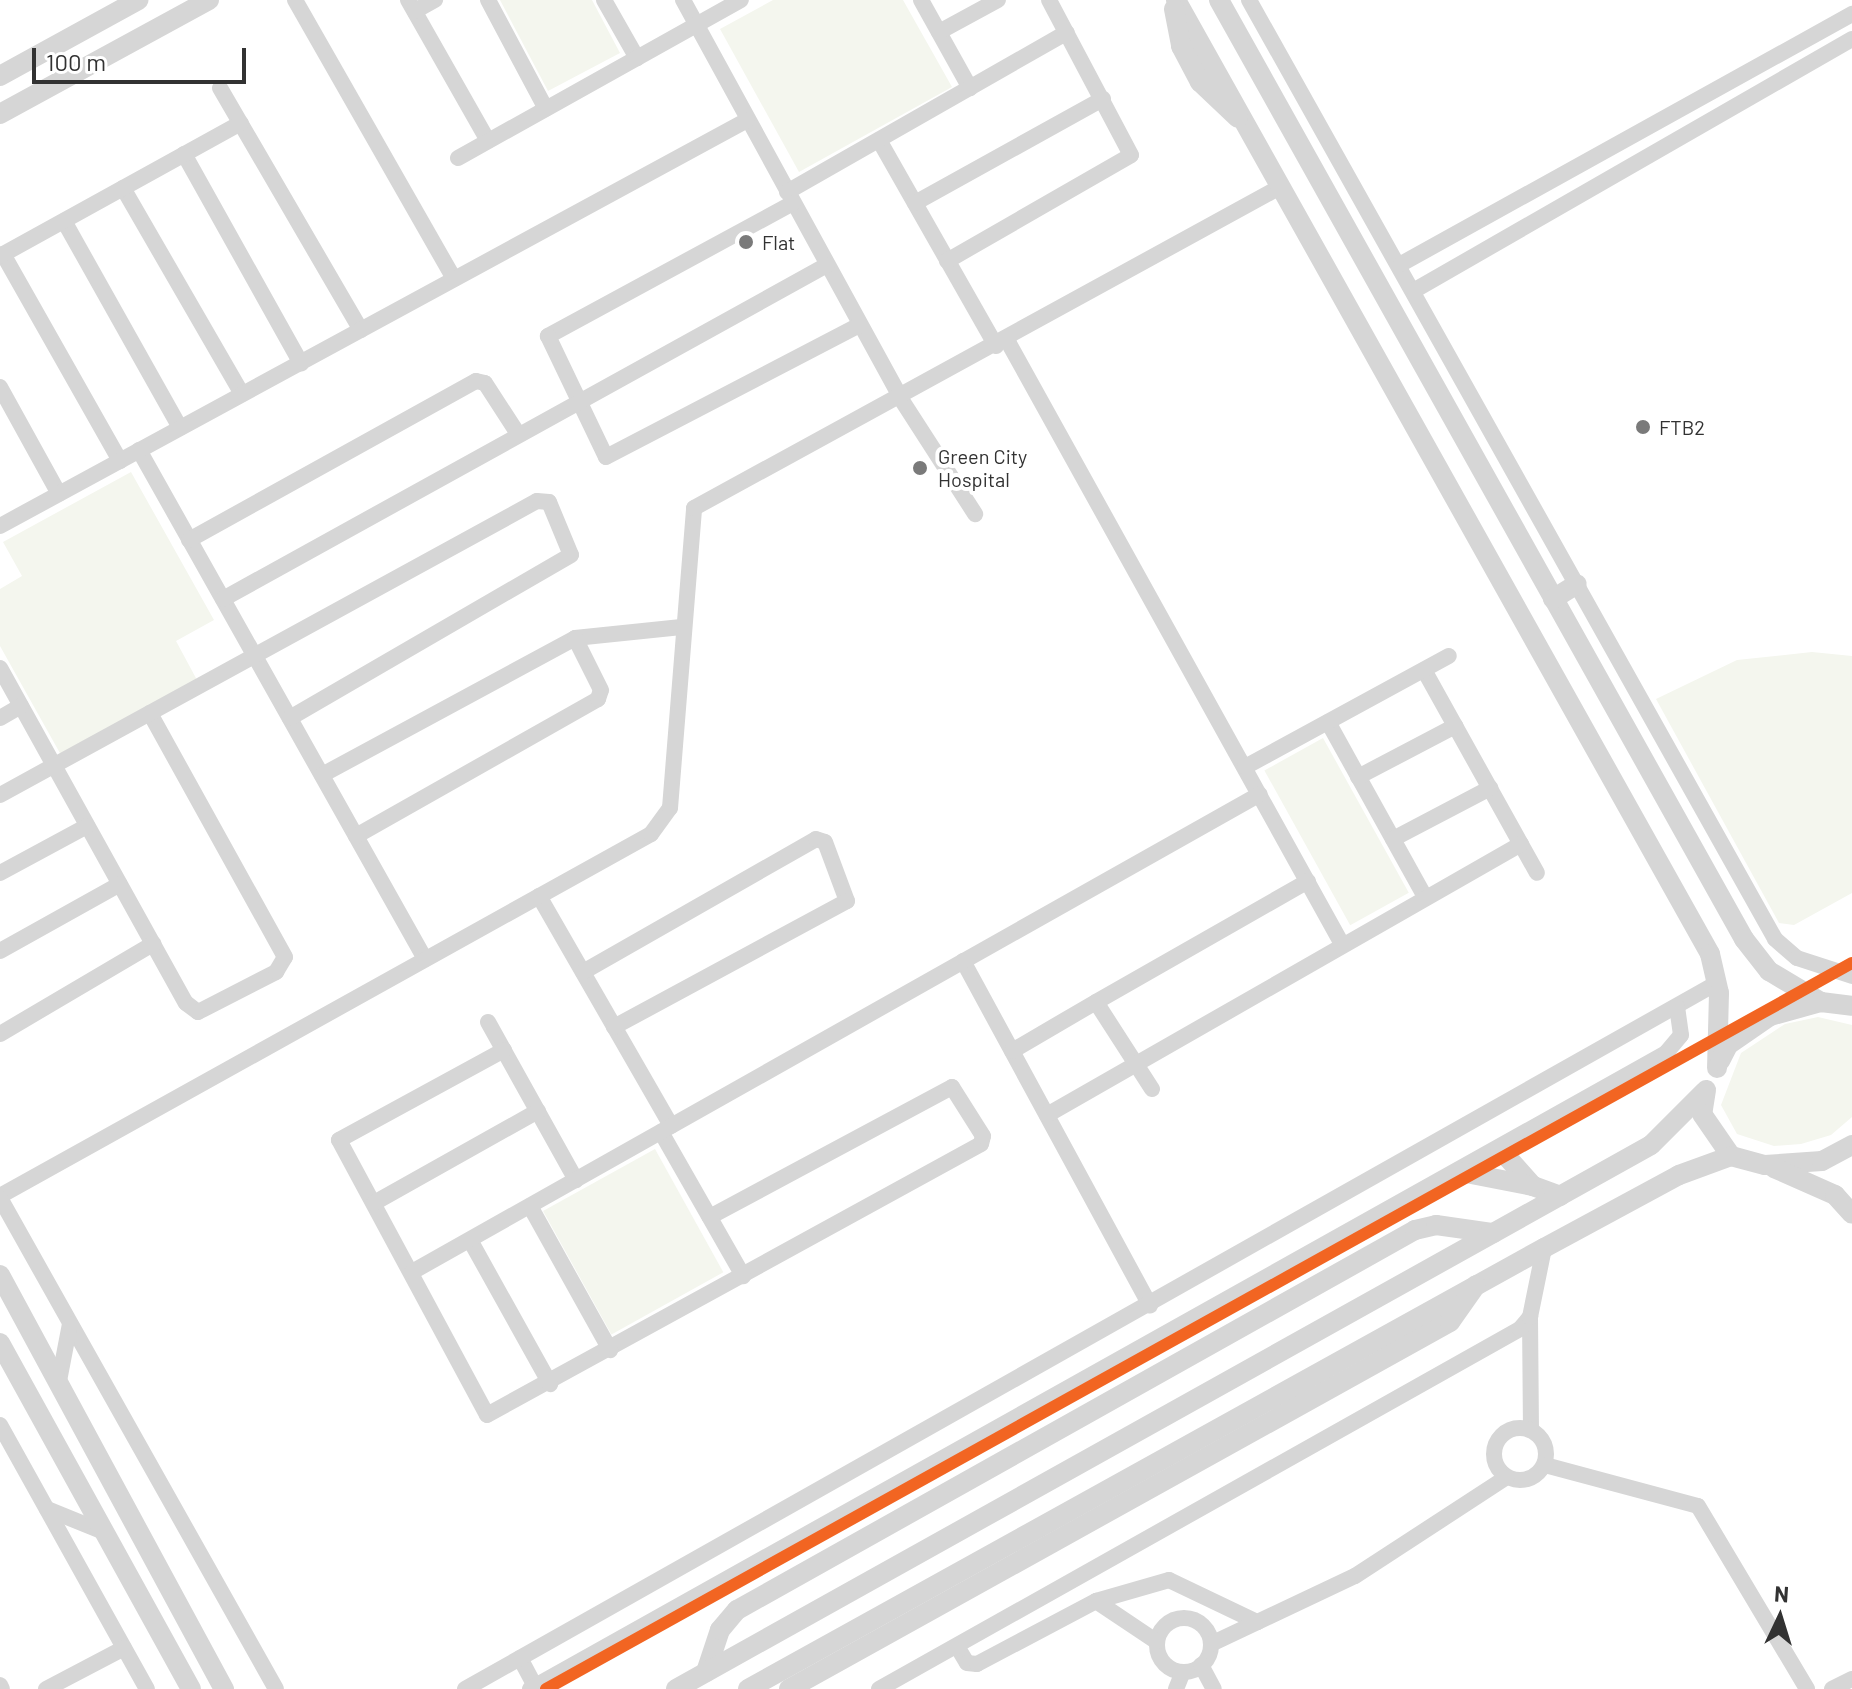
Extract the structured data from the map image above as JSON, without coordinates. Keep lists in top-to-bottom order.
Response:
{
  "places": ["Flat", "FTB2", "Green City Hospital"],
  "scale_bar": "100 m",
  "north": "top"
}
